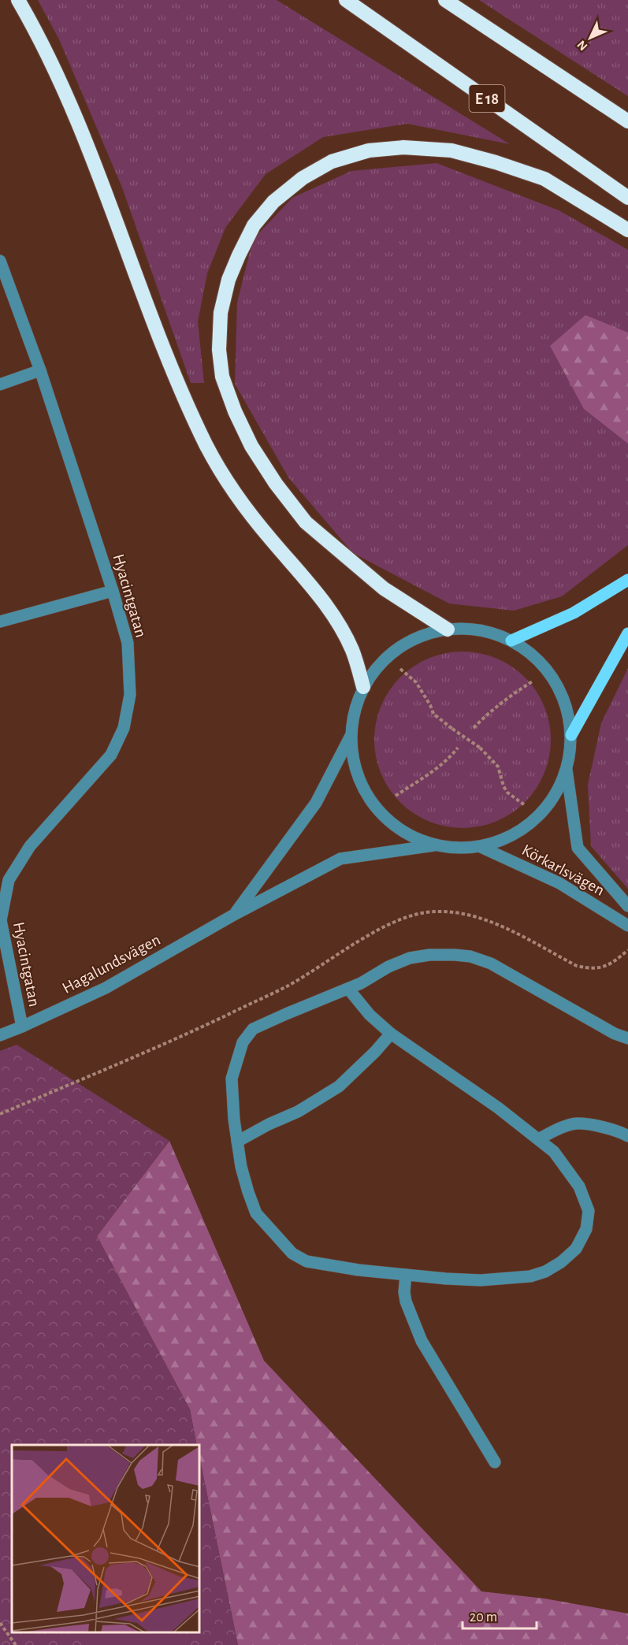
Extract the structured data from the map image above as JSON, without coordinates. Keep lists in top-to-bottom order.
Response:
{
  "streets": {
    "highway": ["E 18"],
    "street": ["Hyacintgatan", "Körkarlsvägen", "Hagalundsvägen"]
  },
  "crossings": [
    ["Hyacintgatan", "Hagalundsvägen"]
  ],
  "scale_bar": "20 m",
  "north": "bottom left"
}
